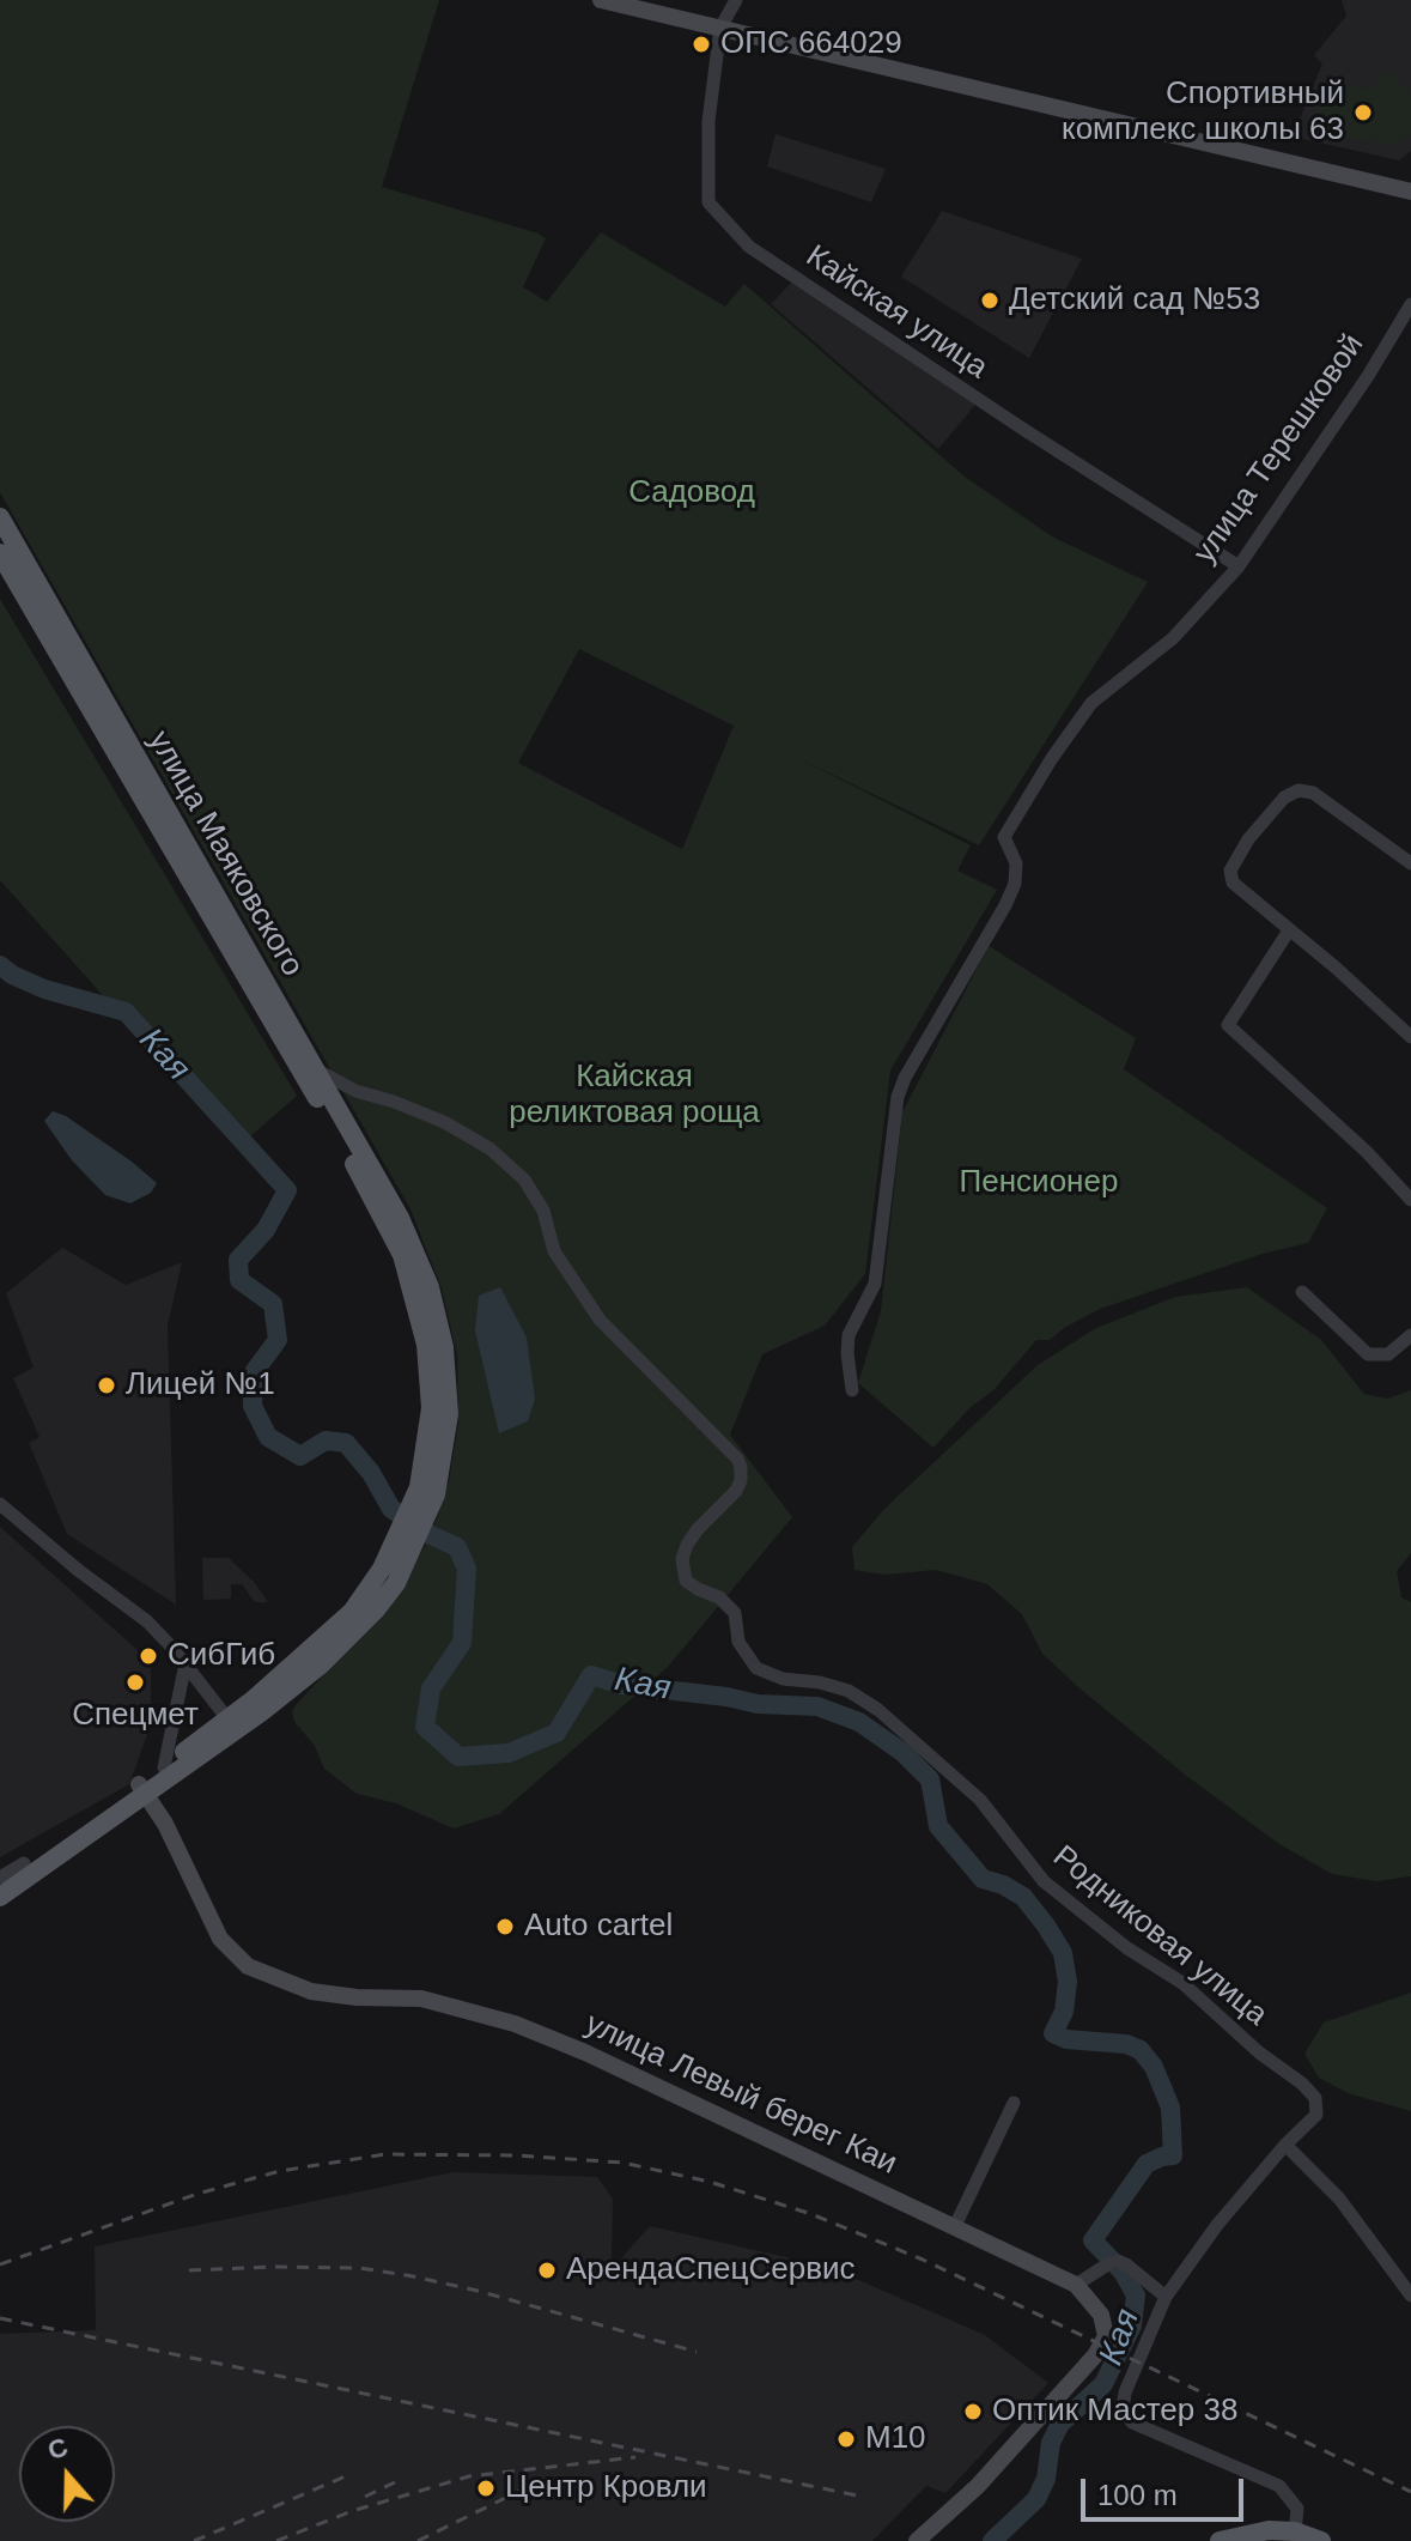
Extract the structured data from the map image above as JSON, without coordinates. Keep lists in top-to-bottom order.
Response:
{
  "streets": {
    "main road": ["улица Маяковского"],
    "street": [
      "Кайская улица",
      "улица Терешковой",
      "Родниковая улица",
      "улица Левый берег Каи"
    ]
  },
  "crossings": [
    ["Кайская улица", "улица Терешковой"],
    ["улица Маяковского", "Родниковая улица"]
  ],
  "water": ["Кая"],
  "parks": ["Садовод", "Кайская реликтовая роща", "Пенсионер"],
  "places": [
    "ОПС 664029",
    "Спортивный комплекс школы 63",
    "Детский сад №53",
    "Лицей №1",
    "СибГиб",
    "Спецмет",
    "Auto cartel",
    "АрендаСпецСервис",
    "Оптик Мастер 38",
    "M10",
    "Центр Кровли"
  ],
  "scale_bar": "100 m",
  "north": "top"
}
